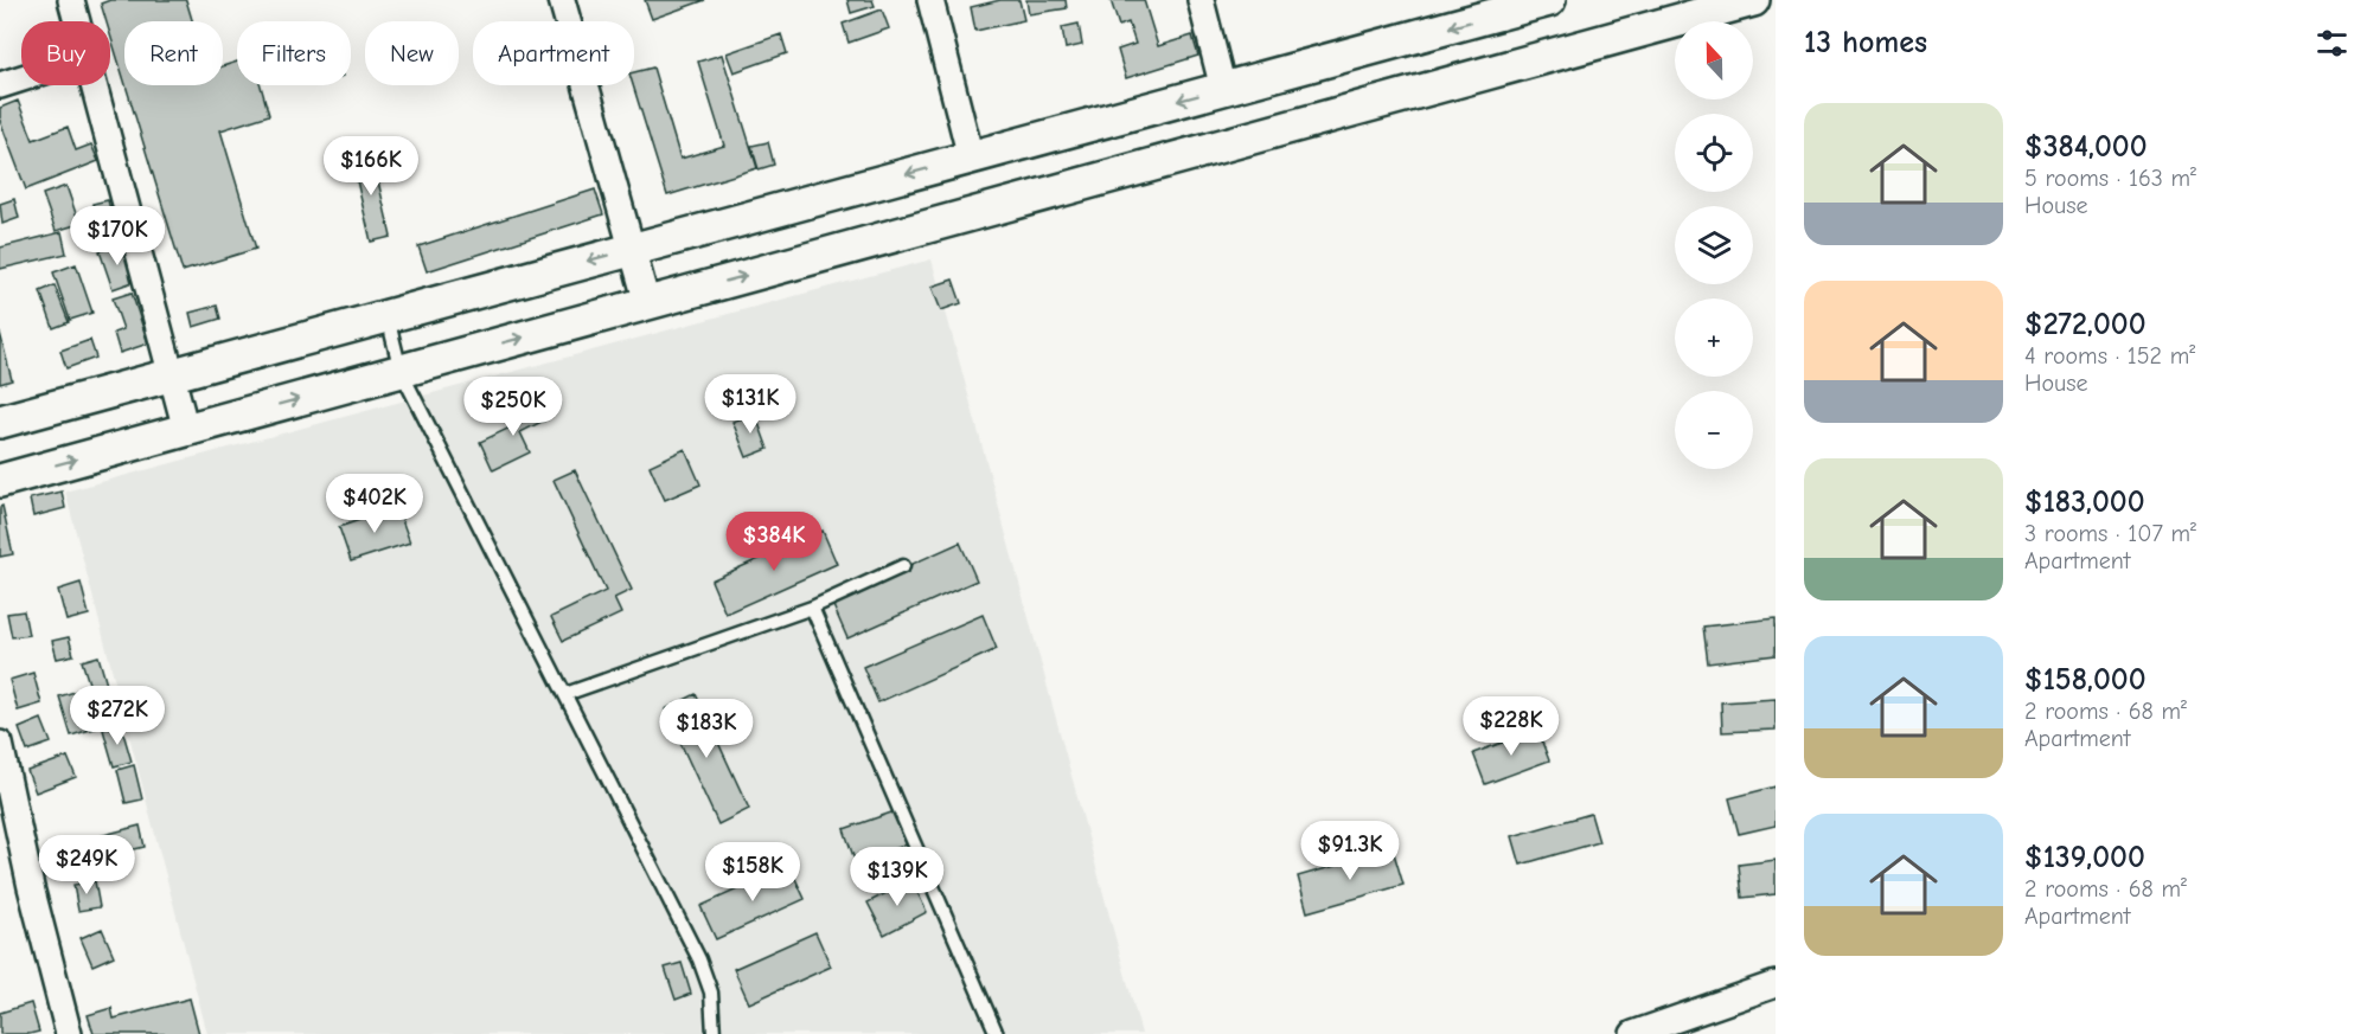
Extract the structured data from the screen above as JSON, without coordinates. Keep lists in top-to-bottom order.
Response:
{
  "north": "top",
  "page": {
    "heading": "13 homes",
    "map_buttons": ["+", "−"],
    "chip": [
      "Buy",
      "Rent",
      "Filters",
      "New",
      "Apartment"
    ],
    "list": [
      {
        "name": "$384,000",
        "note": "5 rooms · 163 m² · House"
      },
      {
        "name": "$272,000",
        "note": "4 rooms · 152 m² · House"
      },
      {
        "name": "$183,000",
        "note": "3 rooms · 107 m² · Apartment"
      },
      {
        "name": "$158,000",
        "note": "2 rooms · 68 m² · Apartment"
      },
      {
        "name": "$139,000",
        "note": "2 rooms · 68 m² · Apartment"
      }
    ],
    "price": [
      "$166K",
      "$170K",
      "$131K",
      "$250K",
      "$402K",
      "$384K",
      "$272K",
      "$228K",
      "$183K",
      "$91.3K",
      "$249K",
      "$158K",
      "$139K"
    ]
  }
}
